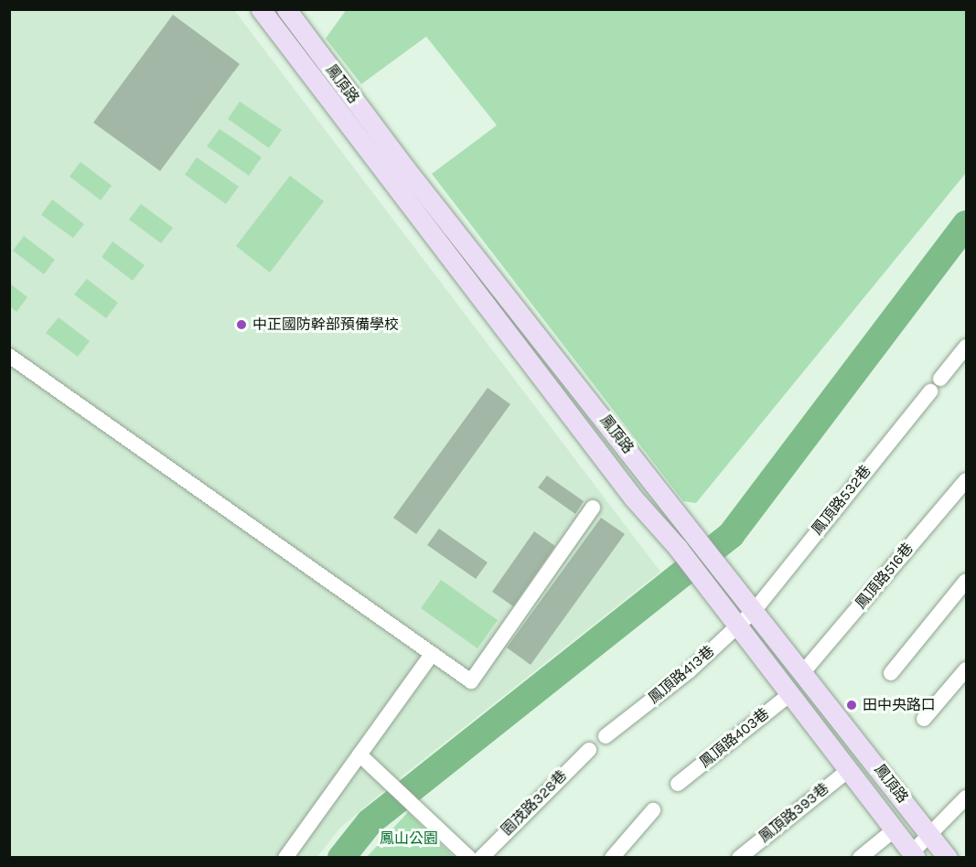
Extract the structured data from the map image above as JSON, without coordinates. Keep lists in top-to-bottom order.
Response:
{
  "streets": {
    "main road": ["鳳頂路"],
    "street": [
      "鳳頂路532巷",
      "鳳頂路516巷",
      "鳳頂路413巷",
      "鳳頂路403巷",
      "園茂路328巷",
      "鳳頂路393巷"
    ]
  },
  "crossings": [
    ["鳳頂路", "鳳頂路532巷"],
    ["鳳頂路", "鳳頂路516巷"],
    ["鳳頂路", "鳳頂路413巷"],
    ["鳳頂路", "鳳頂路403巷"],
    ["鳳頂路", "鳳頂路393巷"],
    ["鳳頂路532巷", "鳳頂路413巷"]
  ],
  "parks": ["鳳山公園"],
  "places": ["中正國防幹部預備學校", "田中央路口"]
}
